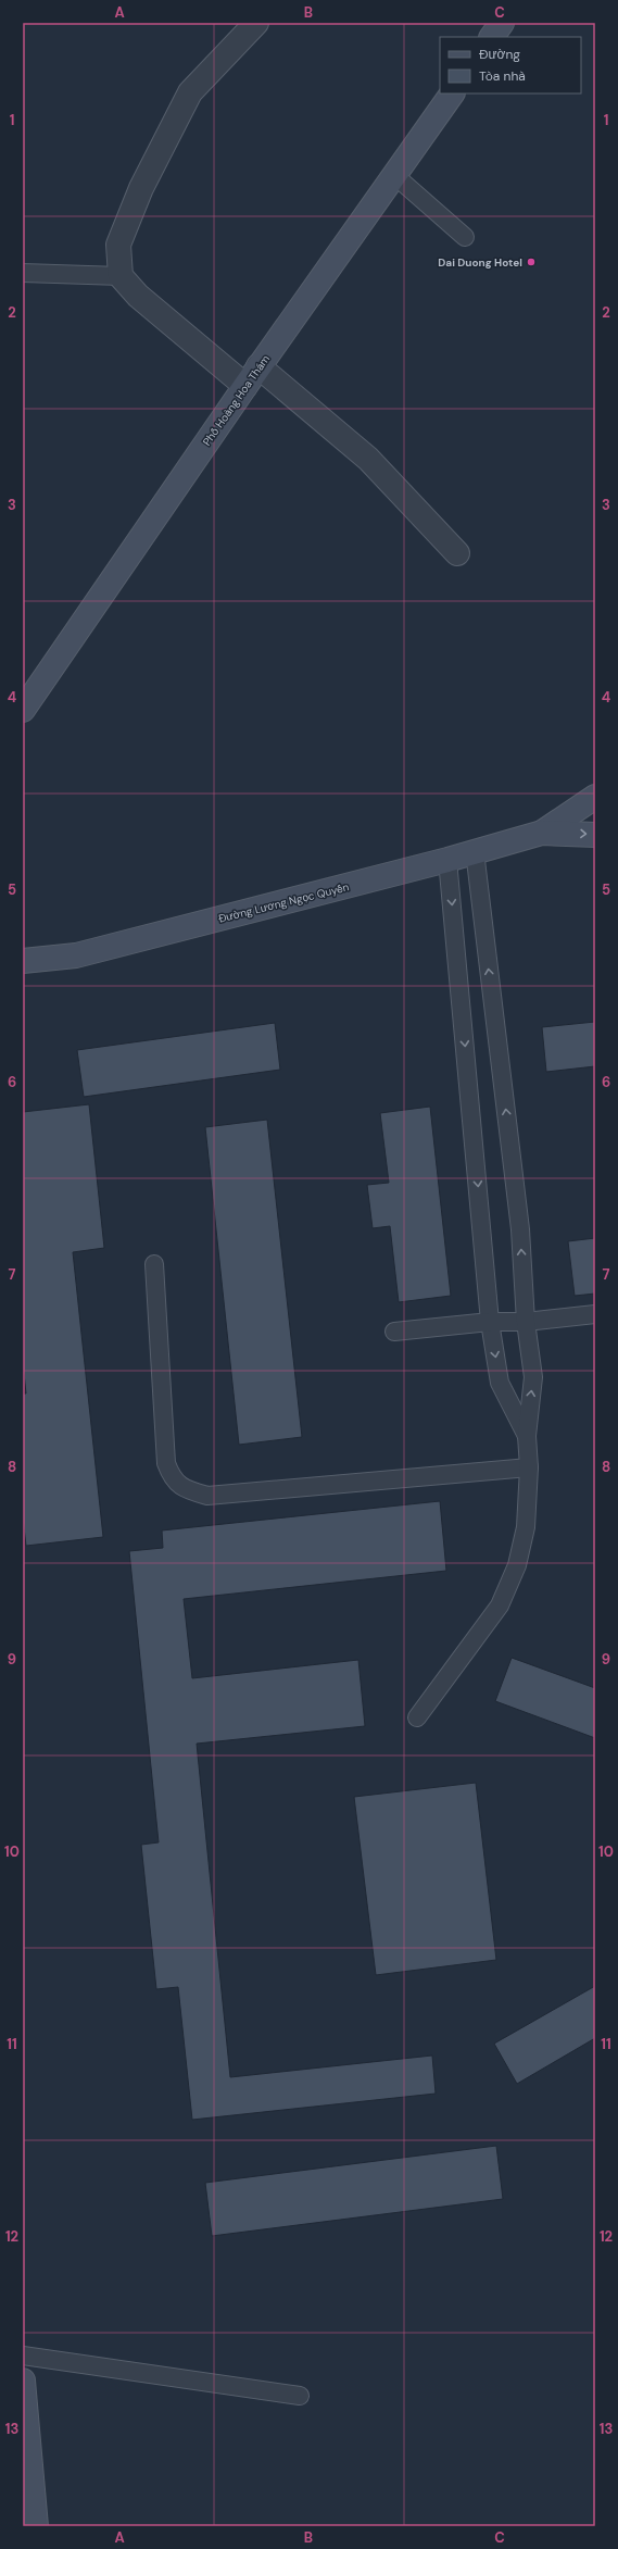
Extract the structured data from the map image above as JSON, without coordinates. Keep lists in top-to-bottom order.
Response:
{
  "streets": {
    "street": ["Phố Hoàng Hoa Thám", "Đường Lương Ngọc Quyến"]
  },
  "places": ["Dai Duong Hotel"],
  "legend": ["Đường", "Tòa nhà"],
  "grid": {
    "columns": ["A", "B", "C"],
    "rows": [
      "1",
      "2",
      "3",
      "4",
      "5",
      "6",
      "7",
      "8",
      "9",
      "10",
      "11",
      "12",
      "13"
    ]
  }
}
